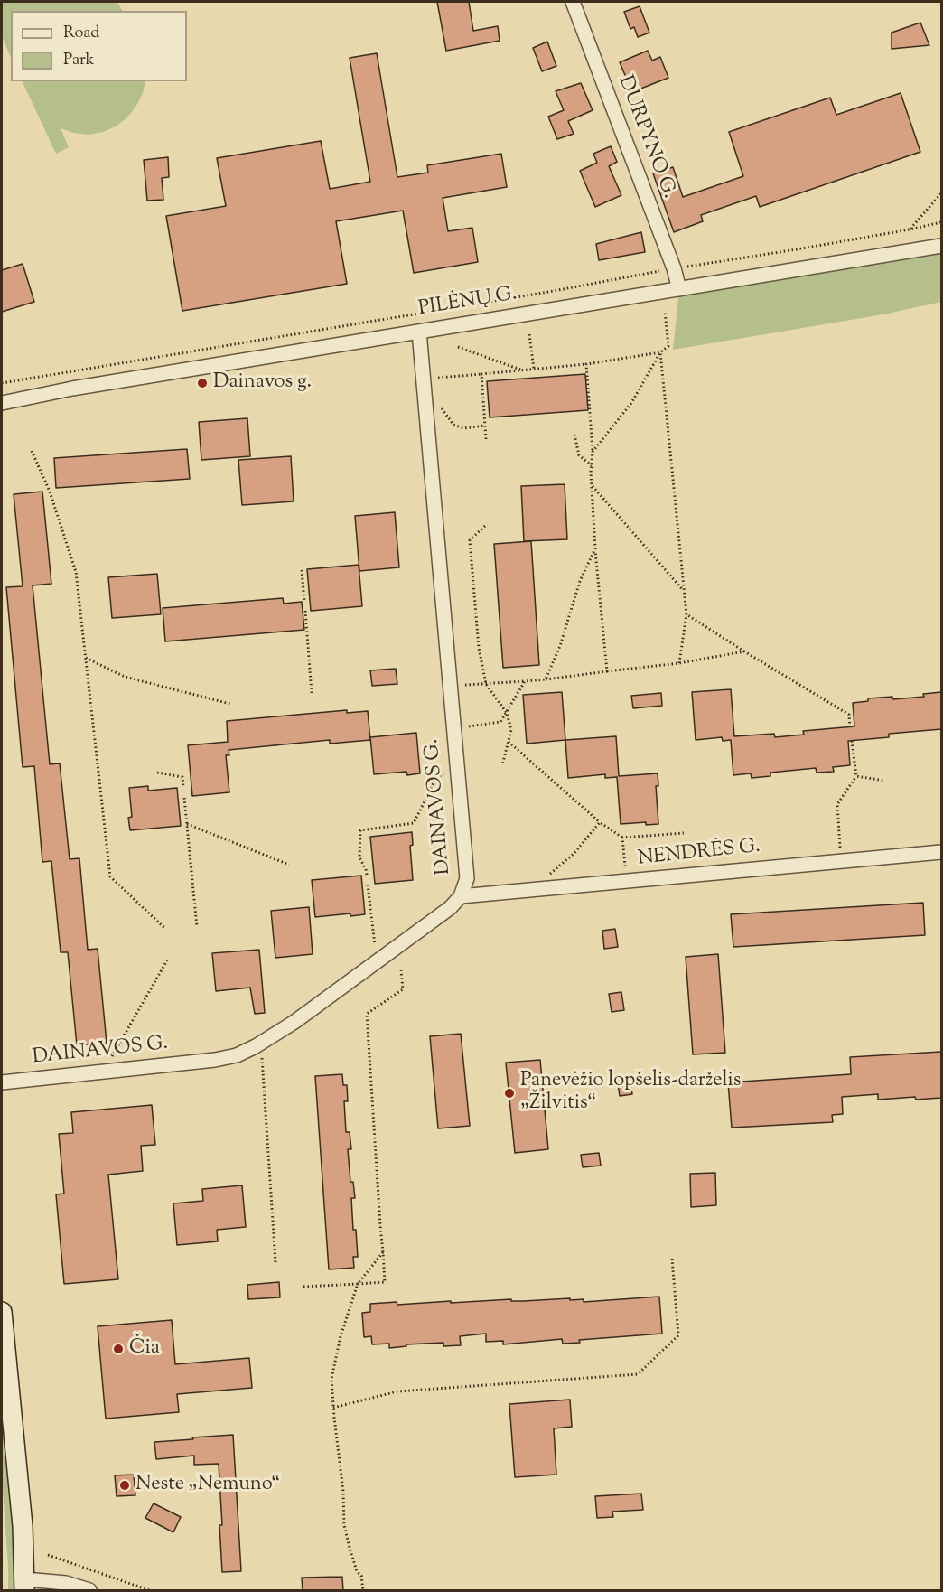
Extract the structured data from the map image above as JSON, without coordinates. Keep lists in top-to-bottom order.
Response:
{
  "streets": {
    "street": [
      "DURPYNO G.",
      "PILĖNŲ G.",
      "DAINAVOS G.",
      "NENDRĖS G."
    ]
  },
  "crossings": [
    ["DURPYNO G.", "PILĖNŲ G."],
    ["PILĖNŲ G.", "DAINAVOS G."],
    ["DAINAVOS G.", "NENDRĖS G."]
  ],
  "places": [
    "Dainavos g.",
    "Panevėžio lopšelis-darželis „Žilvitis“",
    "Čia",
    "Neste „Nemuno“"
  ],
  "legend": ["Road", "Park"]
}
